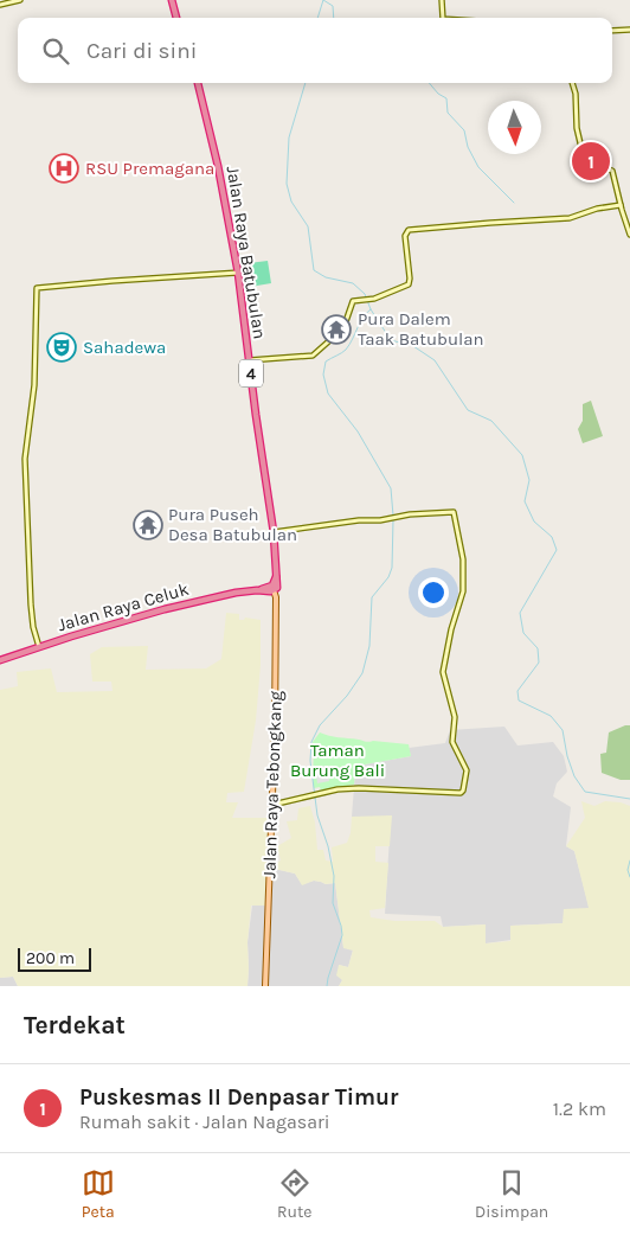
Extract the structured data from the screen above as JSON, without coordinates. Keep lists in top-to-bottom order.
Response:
{
  "streets": {
    "highway": ["Jalan Raya Batubulan", "4", "Jalan Raya Celuk"],
    "main road": ["Jalan Raya Tebongkang"]
  },
  "crossings": [
    ["Jalan Raya Batubulan", "Jalan Raya Celuk"],
    ["Jalan Raya Batubulan", "Jalan Raya Tebongkang"],
    ["Jalan Raya Celuk", "Jalan Raya Tebongkang"]
  ],
  "parks": ["Taman Burung Bali"],
  "places": {
    "hospital": ["RSU Premagana"],
    "temple": ["Pura Dalem Taak Batubulan", "Pura Puseh Desa Batubulan"],
    "theatre": ["Sahadewa"]
  },
  "scale_bar": "200 m",
  "north": "bottom",
  "page": {
    "search": "Cari di sini",
    "pins": "1",
    "scale": "200 m",
    "heading": "Terdekat",
    "list": [
      {
        "mark": "1",
        "name": "Puskesmas II Denpasar Timur",
        "note": "Rumah sakit · Jalan Nagasari",
        "value": "1.2 km"
      }
    ],
    "nav": ["Peta", "Rute", "Disimpan"]
  }
}
